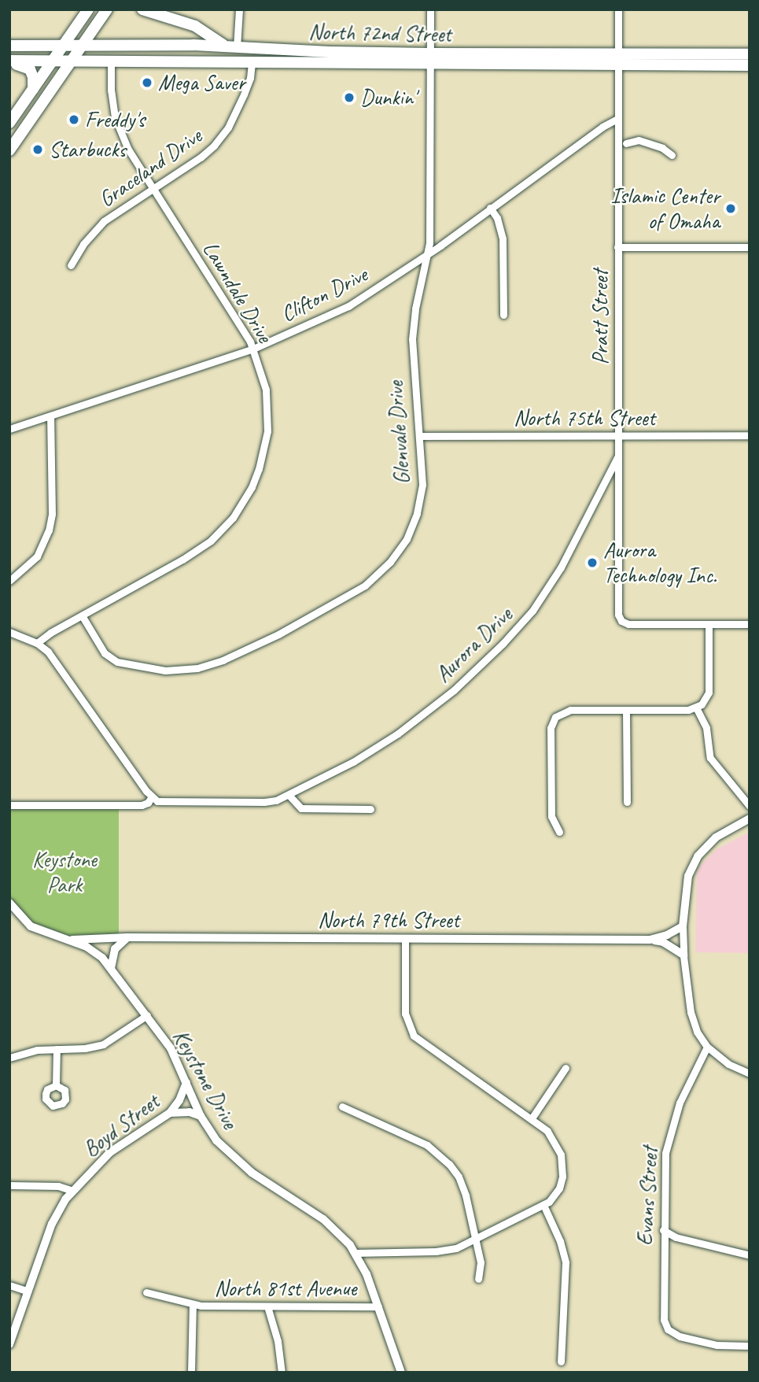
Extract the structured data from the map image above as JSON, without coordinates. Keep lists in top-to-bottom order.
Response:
{
  "streets": {
    "main road": ["North 72nd Street"],
    "street": [
      "Graceland Drive",
      "Lawndale Drive",
      "Clifton Drive",
      "Pratt Street",
      "North 75th Street",
      "Glenvale Drive",
      "Aurora Drive",
      "North 79th Street",
      "Keystone Drive",
      "Boyd Street",
      "Evans Street",
      "North 81st Avenue"
    ]
  },
  "crossings": [
    ["North 72nd Street", "Graceland Drive"],
    ["North 72nd Street", "Lawndale Drive"],
    ["North 72nd Street", "Pratt Street"],
    ["North 72nd Street", "Glenvale Drive"],
    ["Graceland Drive", "Lawndale Drive"],
    ["Lawndale Drive", "Clifton Drive"],
    ["Lawndale Drive", "Glenvale Drive"],
    ["Clifton Drive", "Pratt Street"],
    ["Clifton Drive", "Glenvale Drive"],
    ["Pratt Street", "North 75th Street"],
    ["Pratt Street", "Aurora Drive"],
    ["North 75th Street", "Glenvale Drive"],
    ["North 79th Street", "Keystone Drive"],
    ["Keystone Drive", "Boyd Street"],
    ["Keystone Drive", "North 81st Avenue"]
  ],
  "parks": ["Keystone Park"],
  "places": [
    "Mega Saver",
    "Dunkin'",
    "Freddy's",
    "Starbucks",
    "Islamic Center of Omaha",
    "Aurora Technology Inc."
  ]
}
